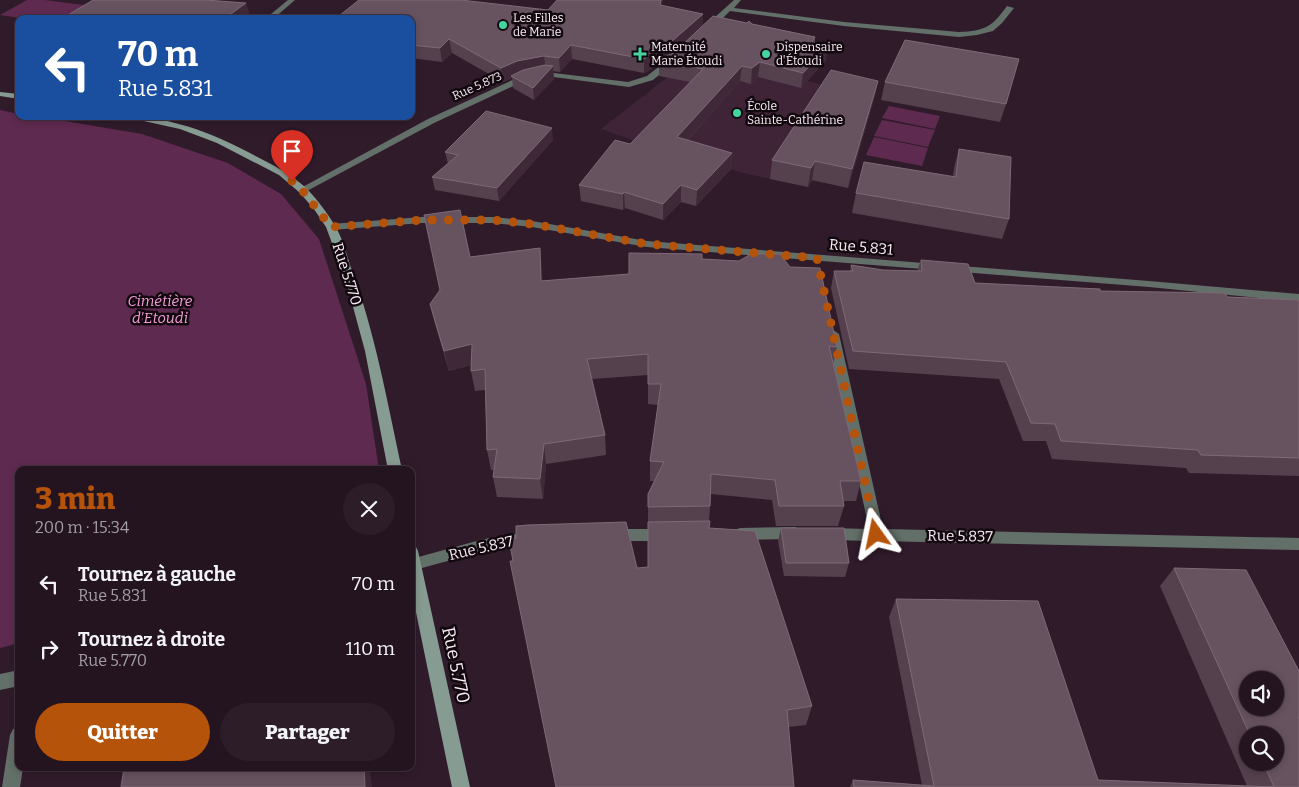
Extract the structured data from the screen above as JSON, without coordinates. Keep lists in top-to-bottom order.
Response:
{
  "streets": {
    "main road": ["Rue 5.770"],
    "street": ["Rue 5.873", "Rue 5.831", "Rue 5.837"]
  },
  "crossings": [
    ["Rue 5.873", "Rue 5.770"],
    ["Rue 5.831", "Rue 5.770"]
  ],
  "parks": ["Cimétière d'Etoudi"],
  "places": {
    "other": ["Les Filles de Marie", "Dispensaire d'Étoudi", "École Sainte-Cathérine"],
    "health": ["Maternité Marie Étoudi"]
  },
  "page": {
    "turn": ["70 m", "Rue 5.831"],
    "heading": ["3 min", "200 m · 15:34"],
    "list": [
      {
        "name": "Tournez à gauche",
        "note": "Rue 5.831",
        "value": "70 m"
      },
      {
        "name": "Tournez à droite",
        "note": "Rue 5.770",
        "value": "110 m"
      }
    ],
    "buttons": ["Quitter", "Partager"]
  }
}
